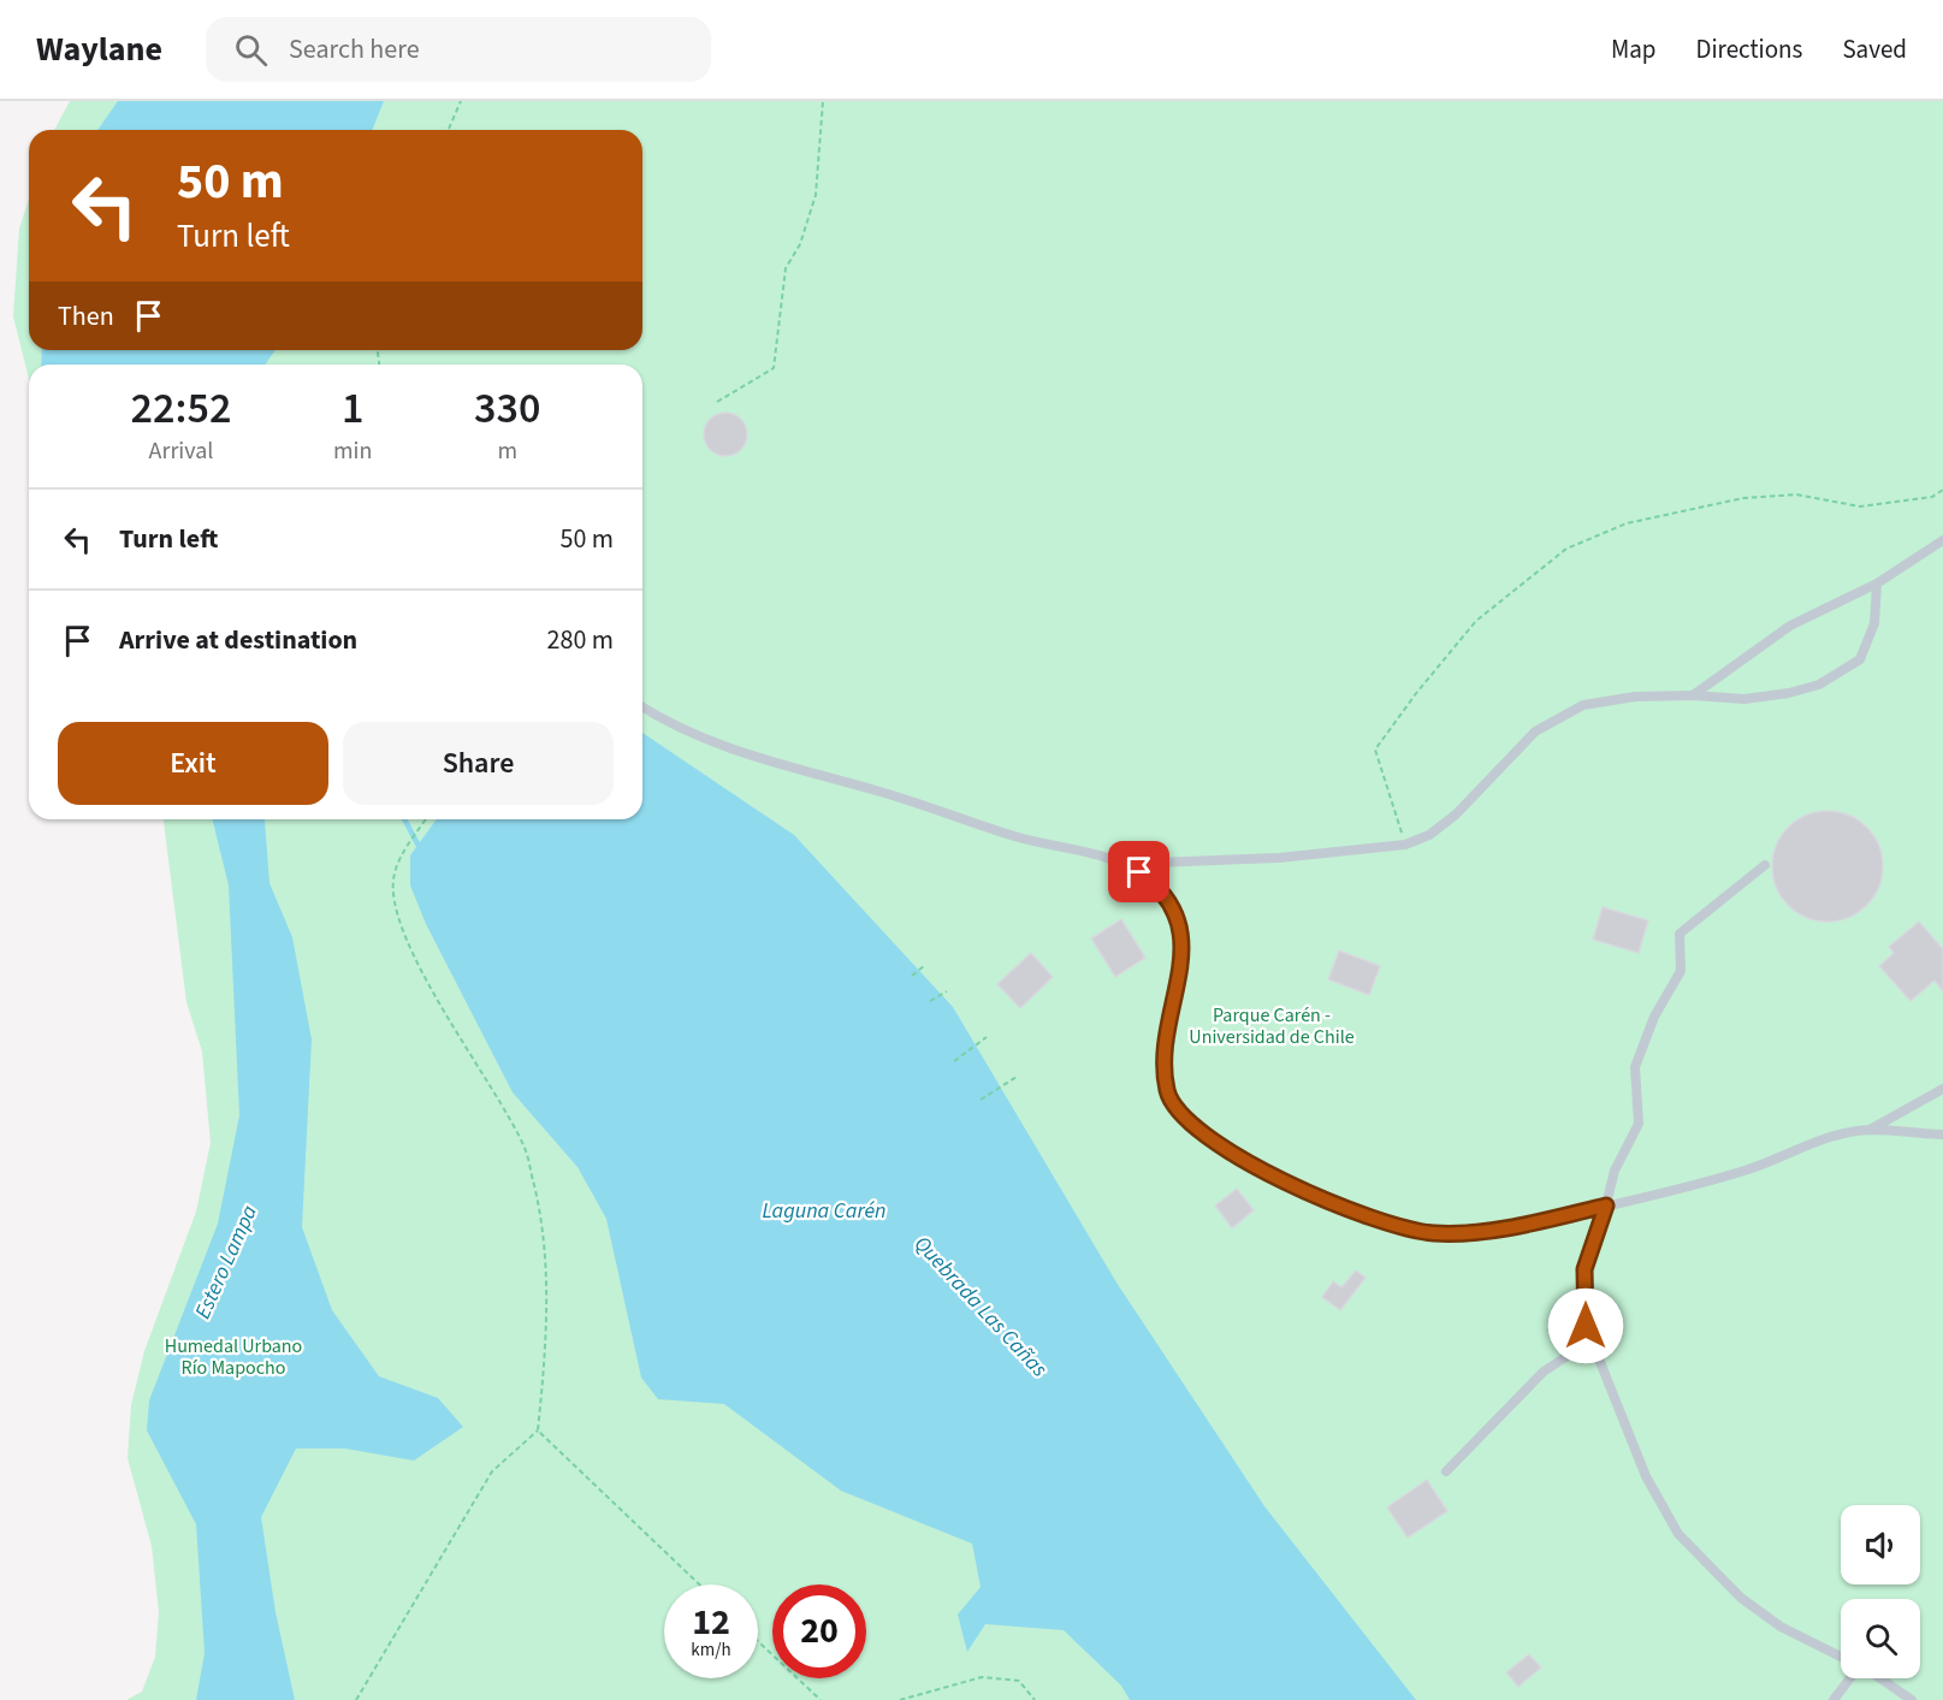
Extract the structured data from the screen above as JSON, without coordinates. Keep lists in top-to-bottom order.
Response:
{
  "water": ["Laguna Carén", "Estero Lampa", "Quebrada Las Cañas"],
  "parks": ["Parque Carén - Universidad de Chile", "Humedal Urbano Río Mapocho"],
  "page": {
    "header": "Waylane",
    "search": "Search here",
    "nav": ["Map", "Directions", "Saved"],
    "turn": ["50 m", "Turn left"],
    "then": "Then",
    "eta": [
      "22:52",
      "Arrival",
      "1",
      "min",
      "330",
      "m"
    ],
    "list": [
      {
        "name": "Turn left",
        "value": "50 m"
      },
      {
        "name": "Arrive at destination",
        "value": "280 m"
      }
    ],
    "buttons": ["Exit", "Share"],
    "speed": "12 km/h",
    "limit": "20"
  }
}
